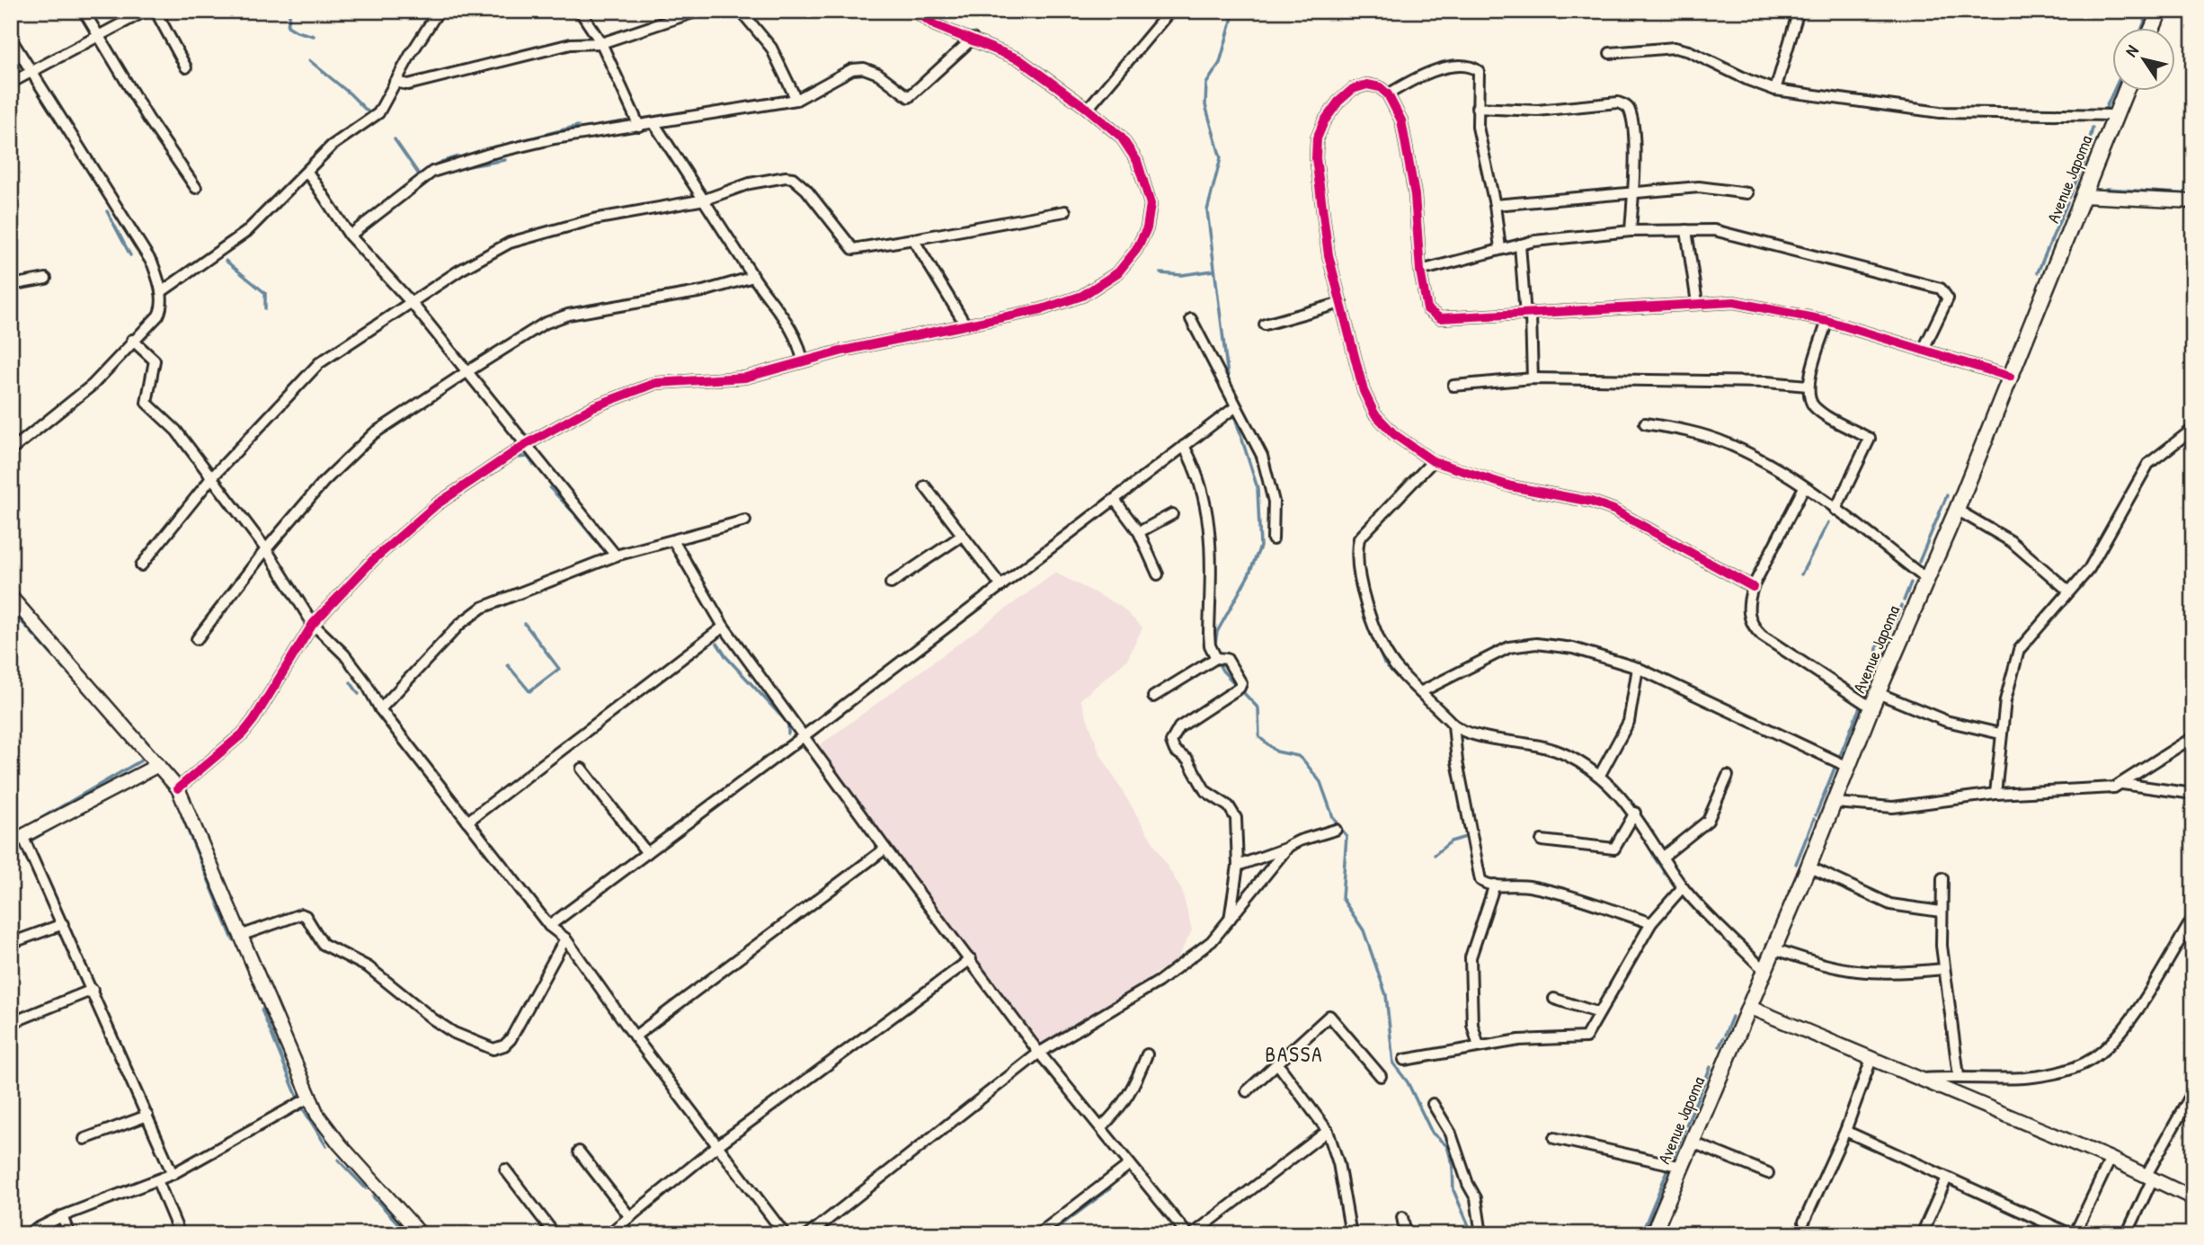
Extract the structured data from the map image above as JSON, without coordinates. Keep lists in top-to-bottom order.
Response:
{
  "streets": {
    "main road": ["Avenue Japoma"]
  },
  "districts": ["BASSA"],
  "north": "top left"
}
